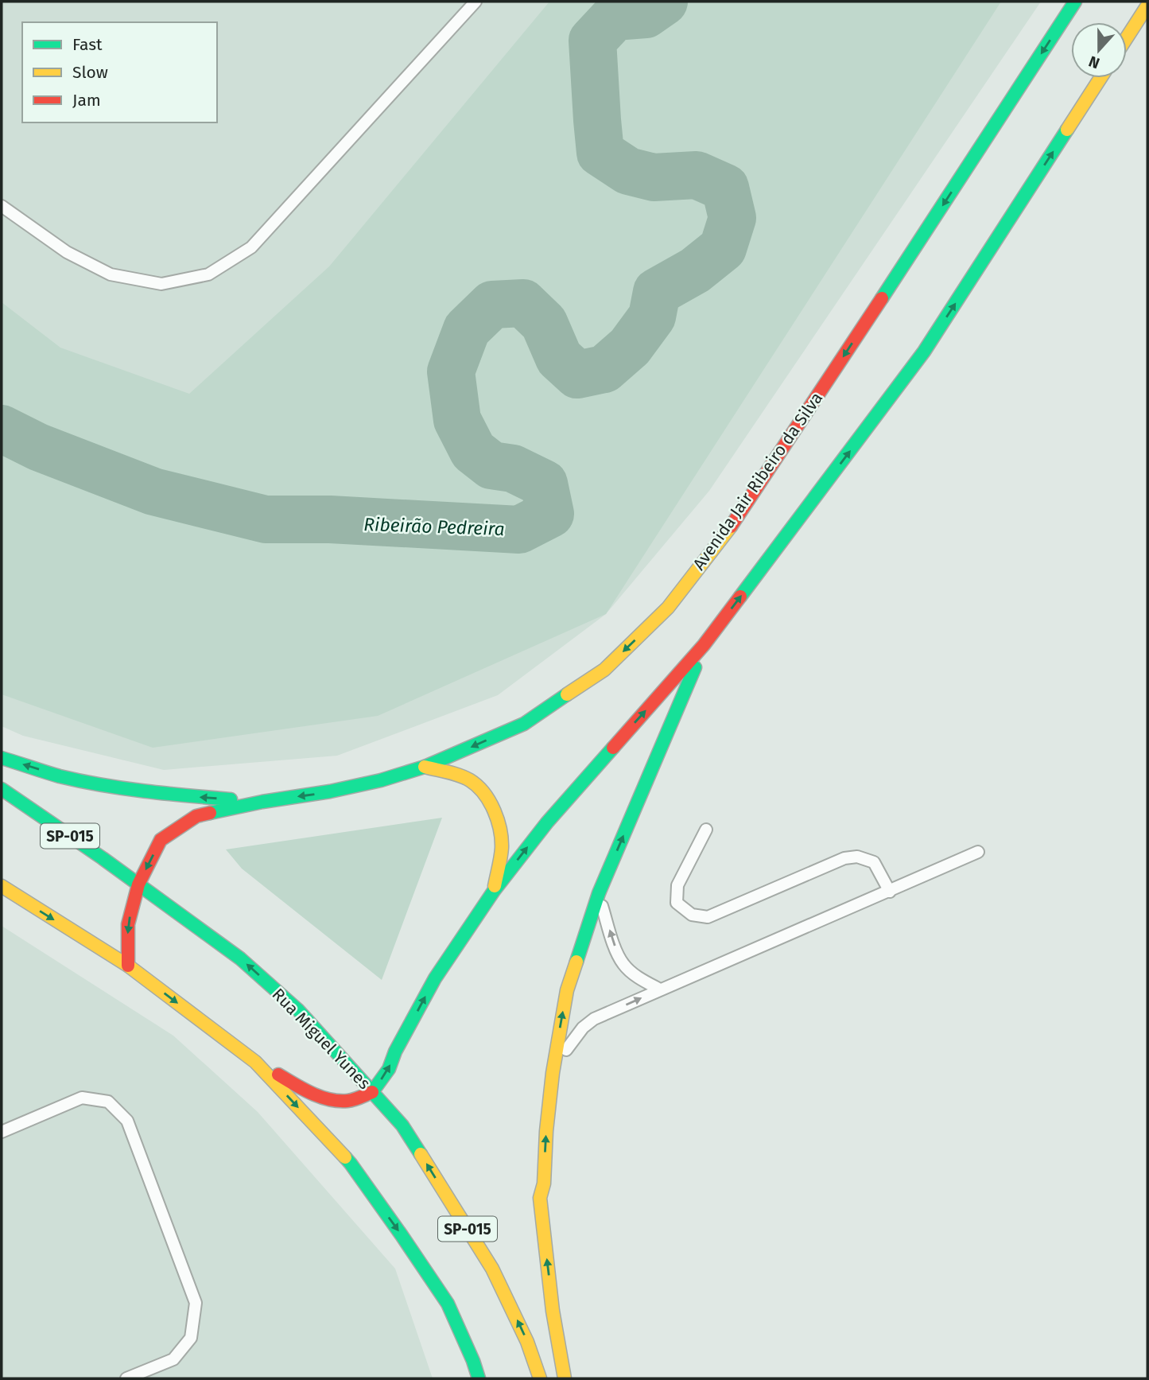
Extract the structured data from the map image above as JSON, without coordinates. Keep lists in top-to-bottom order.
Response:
{
  "streets": {
    "main road": ["Avenida Jair Ribeiro da Silva", "SP-015", "Rua Miguel Yunes"]
  },
  "crossings": [
    ["Avenida Jair Ribeiro da Silva", "Rua Miguel Yunes"]
  ],
  "water": ["Ribeirão Pedreira"],
  "legend": ["Fast", "Slow", "Jam"],
  "north": "bottom"
}
